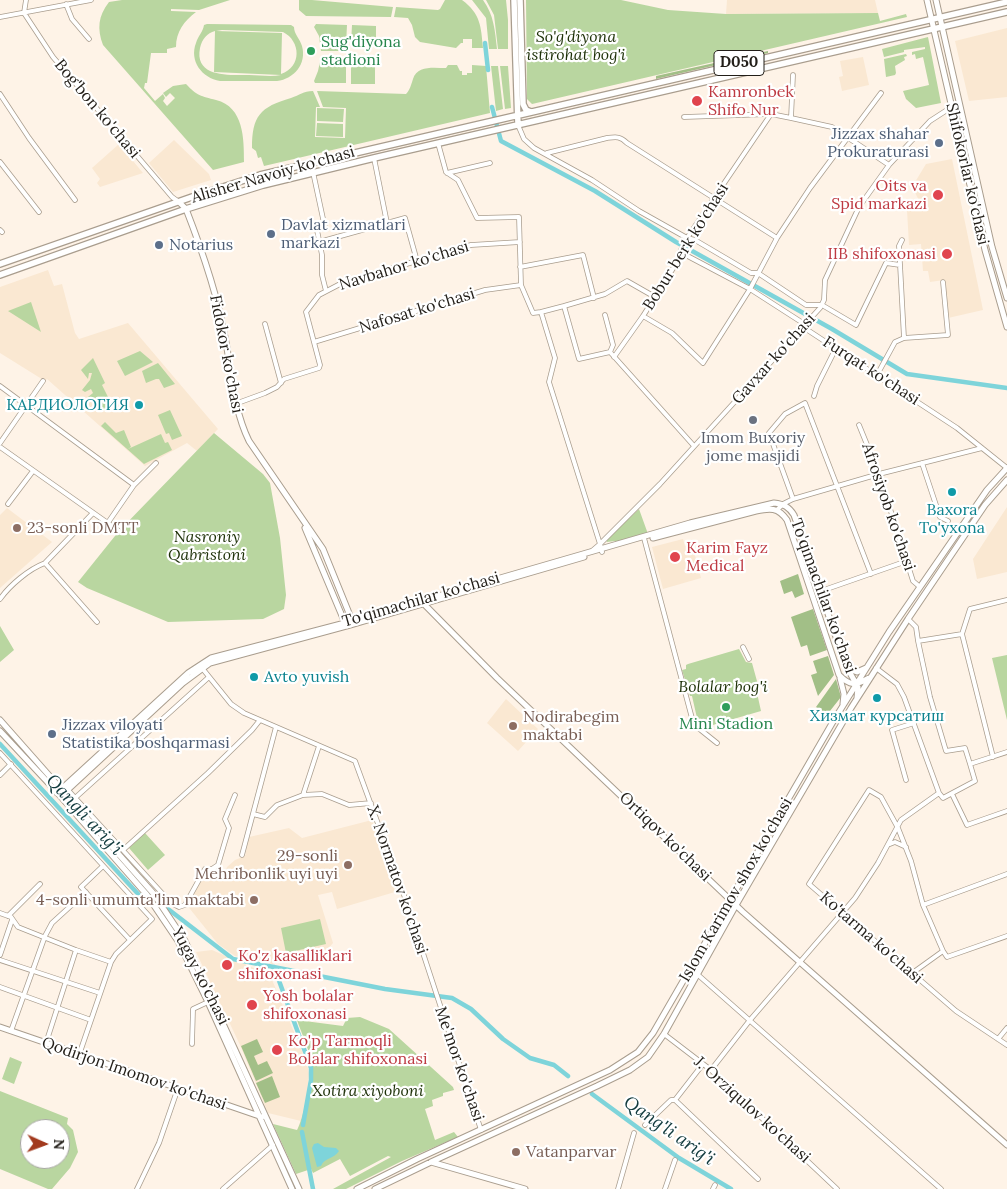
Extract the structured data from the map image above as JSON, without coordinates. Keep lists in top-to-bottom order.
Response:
{
  "streets": {
    "main road": [
      "D050",
      "Bog'bon ko'chasi",
      "Shifokorlar ko'chasi",
      "Alisher Navoiy ko'chasi",
      "Fidokor ko'chasi",
      "To'qimachilar ko'chasi",
      "Ortiqov ko'chasi",
      "Islom Karimov shox ko'chasi",
      "Yugay ko'chasi",
      "Qodirjon Imomov ko'chasi"
    ],
    "street": [
      "Bobur berk ko'chasi",
      "Navbahor ko'chasi",
      "Nafosat ko'chasi",
      "Gavxar ko'chasi",
      "Furqat ko'chasi",
      "Afrosiyob ko'chasi",
      "X. Normatov ko'chasi",
      "Ko'tarma ko'chasi",
      "Me'mor ko'chasi",
      "J. Orziqulov ko'chasi"
    ]
  },
  "crossings": [
    ["D050", "Shifokorlar ko'chasi"],
    ["D050", "Alisher Navoiy ko'chasi"],
    ["Bog'bon ko'chasi", "Alisher Navoiy ko'chasi"],
    ["Bog'bon ko'chasi", "Fidokor ko'chasi"],
    ["Shifokorlar ko'chasi", "Alisher Navoiy ko'chasi"],
    ["Shifokorlar ko'chasi", "Gavxar ko'chasi"],
    ["Alisher Navoiy ko'chasi", "Fidokor ko'chasi"],
    ["Bobur berk ko'chasi", "Furqat ko'chasi"],
    ["Navbahor ko'chasi", "Nafosat ko'chasi"],
    ["Fidokor ko'chasi", "To'qimachilar ko'chasi"],
    ["Gavxar ko'chasi", "Furqat ko'chasi"],
    ["Gavxar ko'chasi", "To'qimachilar ko'chasi"],
    ["Furqat ko'chasi", "Islom Karimov shox ko'chasi"],
    ["Afrosiyob ko'chasi", "Islom Karimov shox ko'chasi"],
    ["To'qimachilar ko'chasi", "Ortiqov ko'chasi"],
    ["To'qimachilar ko'chasi", "Islom Karimov shox ko'chasi"],
    ["To'qimachilar ko'chasi", "Yugay ko'chasi"],
    ["Ortiqov ko'chasi", "Islom Karimov shox ko'chasi"],
    ["X. Normatov ko'chasi", "Me'mor ko'chasi"],
    ["Islom Karimov shox ko'chasi", "Me'mor ko'chasi"],
    ["Islom Karimov shox ko'chasi", "J. Orziqulov ko'chasi"],
    ["Yugay ko'chasi", "Qodirjon Imomov ko'chasi"]
  ],
  "water": ["Qangli arig'i", "Qang'li arig'i"],
  "parks": [
    "So'g'diyona istirohat bog'i",
    "Nasroniy Qabristoni",
    "Bolalar bog'i",
    "Xotira xiyoboni"
  ],
  "places": [
    "Sug'diyona stadioni",
    "Kamronbek Shifo Nur",
    "Jizzax shahar Prokuraturasi",
    "Oits va Spid markazi",
    "Davlat xizmatlari markazi",
    "Notarius",
    "IIB shifoxonasi",
    "КАРДИОЛОГИЯ",
    "Imom Buxoriy jome masjidi",
    "Baxora To'yxona",
    "23-sonli DMTT",
    "Karim Fayz Medical",
    "Avto yuvish",
    "Хизмат курсатиш",
    "Mini Stadion",
    "Nodirabegim maktabi",
    "Jizzax viloyati Statistika boshqarmasi",
    "29-sonli Mehribonlik uyi uyi",
    "4-sonli umumta'lim maktabi",
    "Ko'z kasalliklari shifoxonasi",
    "Yosh bolalar shifoxonasi",
    "Ko'p Tarmoqli Bolalar shifoxonasi",
    "Vatanparvar"
  ],
  "north": "right"
}
